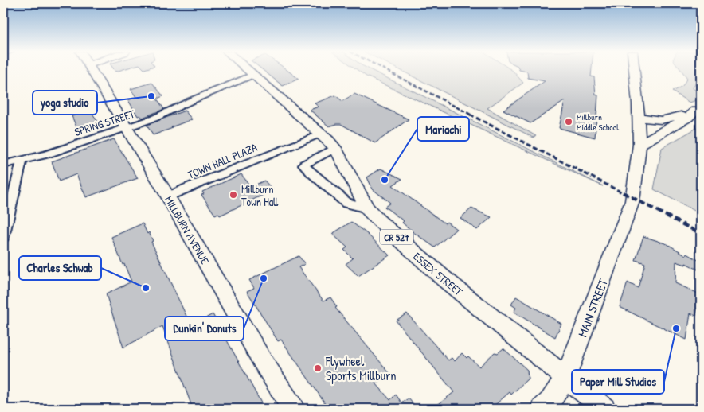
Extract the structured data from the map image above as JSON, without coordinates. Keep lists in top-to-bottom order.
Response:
{
  "streets": {
    "main road": [
      "MILLBURN AVENUE",
      "CR 527",
      "ESSEX STREET",
      "MAIN STREET"
    ],
    "street": ["SPRING STREET", "TOWN HALL PLAZA"]
  },
  "crossings": [
    ["SPRING STREET", "MILLBURN AVENUE"],
    ["SPRING STREET", "ESSEX STREET"],
    ["TOWN HALL PLAZA", "MILLBURN AVENUE"],
    ["TOWN HALL PLAZA", "ESSEX STREET"],
    ["ESSEX STREET", "MAIN STREET"]
  ],
  "places": [
    "yoga studio",
    "Millburn Middle School",
    "Mariachi",
    "Millburn Town Hall",
    "Dunkin' Donuts",
    "Charles Schwab",
    "Paper Mill Studios",
    "Flywheel Sports Millburn"
  ]
}
